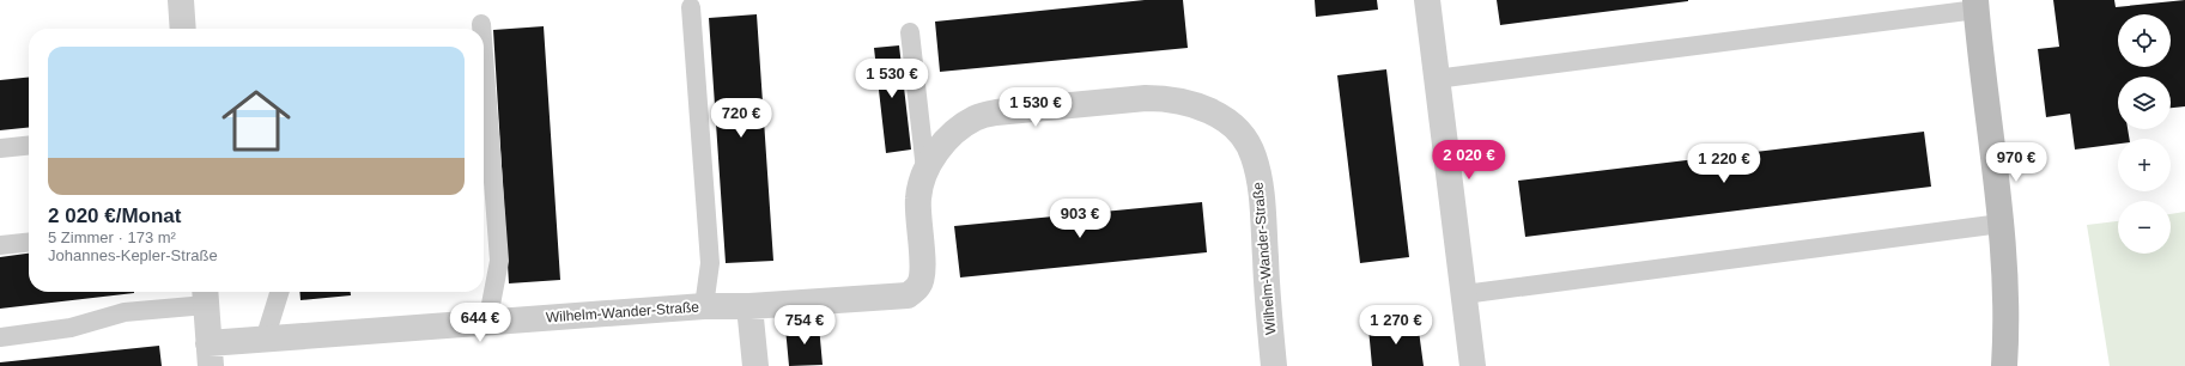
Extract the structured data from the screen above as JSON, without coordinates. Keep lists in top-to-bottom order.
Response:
{
  "streets": {
    "street": ["Wilhelm-Wander-Straße"]
  },
  "page": {
    "map_buttons": ["+", "−"],
    "list": [
      {
        "name": "2 020 €/Monat",
        "note": "5 Zimmer · 173 m² · Johannes-Kepler-Straße"
      }
    ],
    "price": [
      "1 530 €",
      "1 530 €",
      "720 €",
      "2 020 €",
      "970 €",
      "1 220 €",
      "903 €",
      "644 €",
      "754 €",
      "1 270 €"
    ]
  }
}
